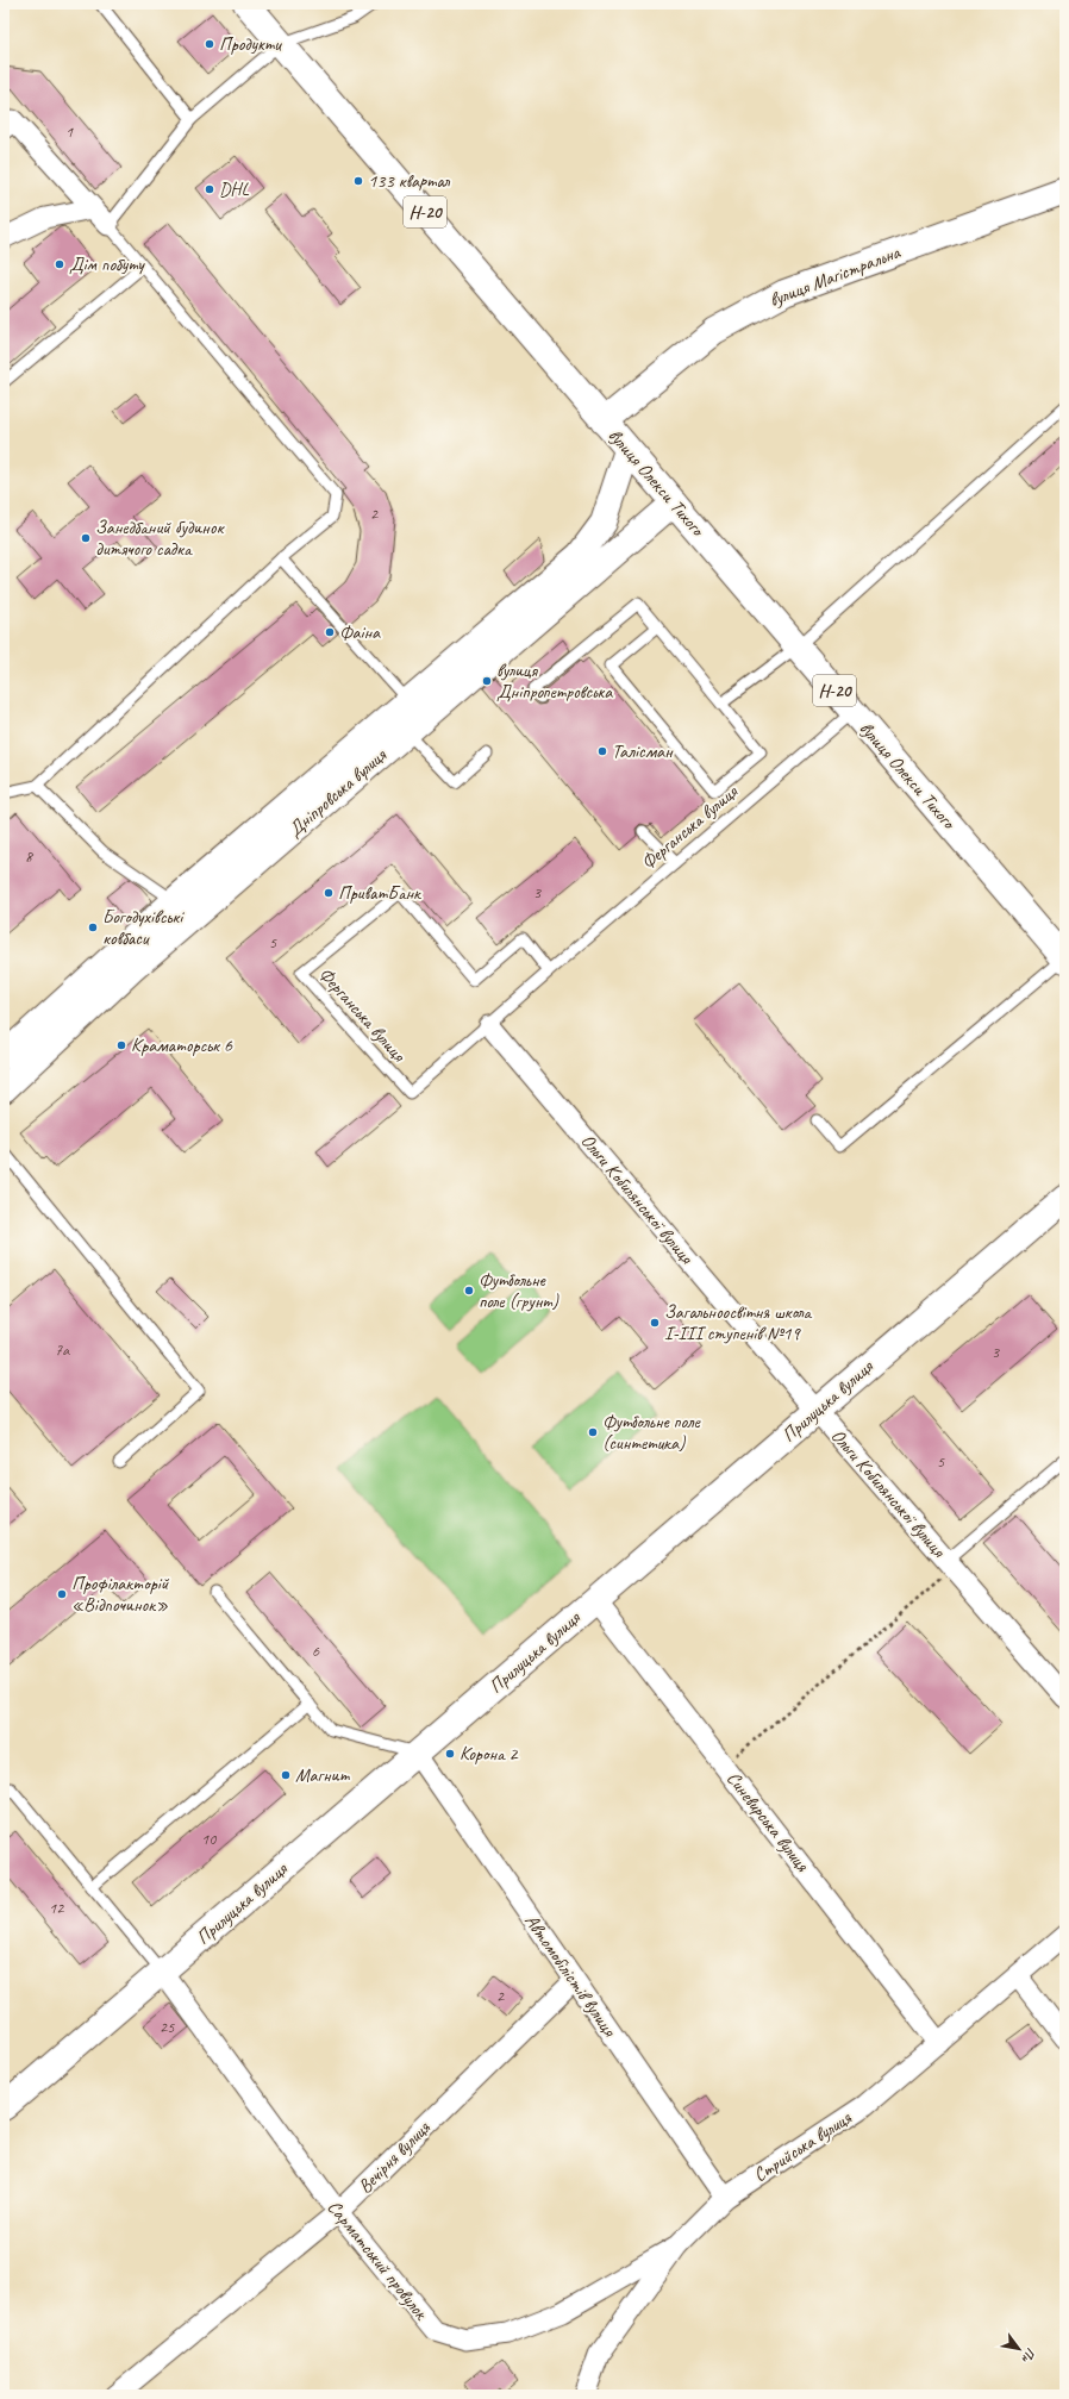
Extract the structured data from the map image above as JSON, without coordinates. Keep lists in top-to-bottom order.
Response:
{
  "streets": {
    "street": [
      "Н-20",
      "вулиця Магістральна",
      "вулиця Олекси Тихого",
      "Дніпровська вулиця",
      "Ольги Кобилянської вулиця",
      "Прилуцька вулиця",
      "Синевирська вулиця",
      "Автомобілістів вулиця",
      "Стрийська вулиця",
      "Вечірня вулиця",
      "Сарматський провулок"
    ],
    "lane": ["Ферганська вулиця"]
  },
  "crossings": [
    ["вулиця Магістральна", "вулиця Олекси Тихого"],
    ["вулиця Олекси Тихого", "Дніпровська вулиця"],
    ["вулиця Олекси Тихого", "Ферганська вулиця"],
    ["Ферганська вулиця", "Ольги Кобилянської вулиця"],
    ["Ольги Кобилянської вулиця", "Прилуцька вулиця"],
    ["Прилуцька вулиця", "Синевирська вулиця"],
    ["Прилуцька вулиця", "Автомобілістів вулиця"],
    ["Прилуцька вулиця", "Сарматський провулок"],
    ["Синевирська вулиця", "Стрийська вулиця"],
    ["Автомобілістів вулиця", "Стрийська вулиця"],
    ["Автомобілістів вулиця", "Вечірня вулиця"],
    ["Стрийська вулиця", "Сарматський провулок"],
    ["Вечірня вулиця", "Сарматський провулок"]
  ],
  "places": [
    "Продукти",
    "133 квартал",
    "DHL",
    "Дім побуту",
    "Занедбаний будинок дитячого садка",
    "Фаіна",
    "вулиця Дніпропетровська",
    "Талісман",
    "ПриватБанк",
    "Богодухівські ковбаси",
    "Краматорськ 6",
    "Футбольне поле (грунт)",
    "Загальноосвітня школа І-ІІІ ступенів №19",
    "Футбольне поле (синтетика)",
    "Профілакторій «Відпочинок»",
    "Корона 2",
    "Магнит"
  ],
  "house_numbers": [
    "1",
    "2",
    "8",
    "3",
    "5",
    "7а",
    "3",
    "5",
    "6",
    "10",
    "12",
    "2",
    "25"
  ],
  "north": "bottom right"
}
